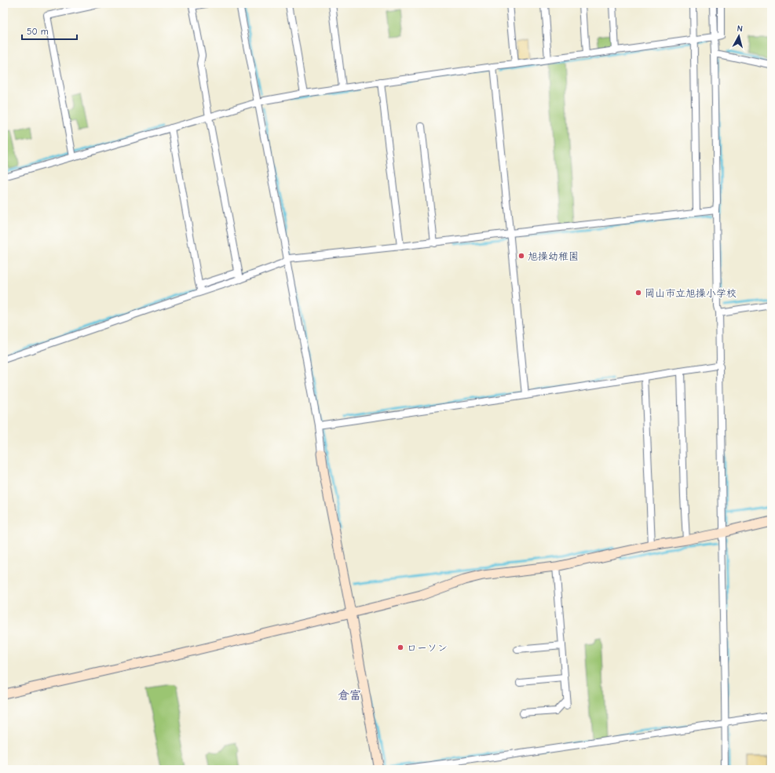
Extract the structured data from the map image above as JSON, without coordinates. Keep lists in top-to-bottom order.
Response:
{
  "districts": ["倉富"],
  "places": ["旭操幼稚園", "岡山市立旭操小学校", "ローソン"],
  "scale_bar": "50 m",
  "north": "top"
}
